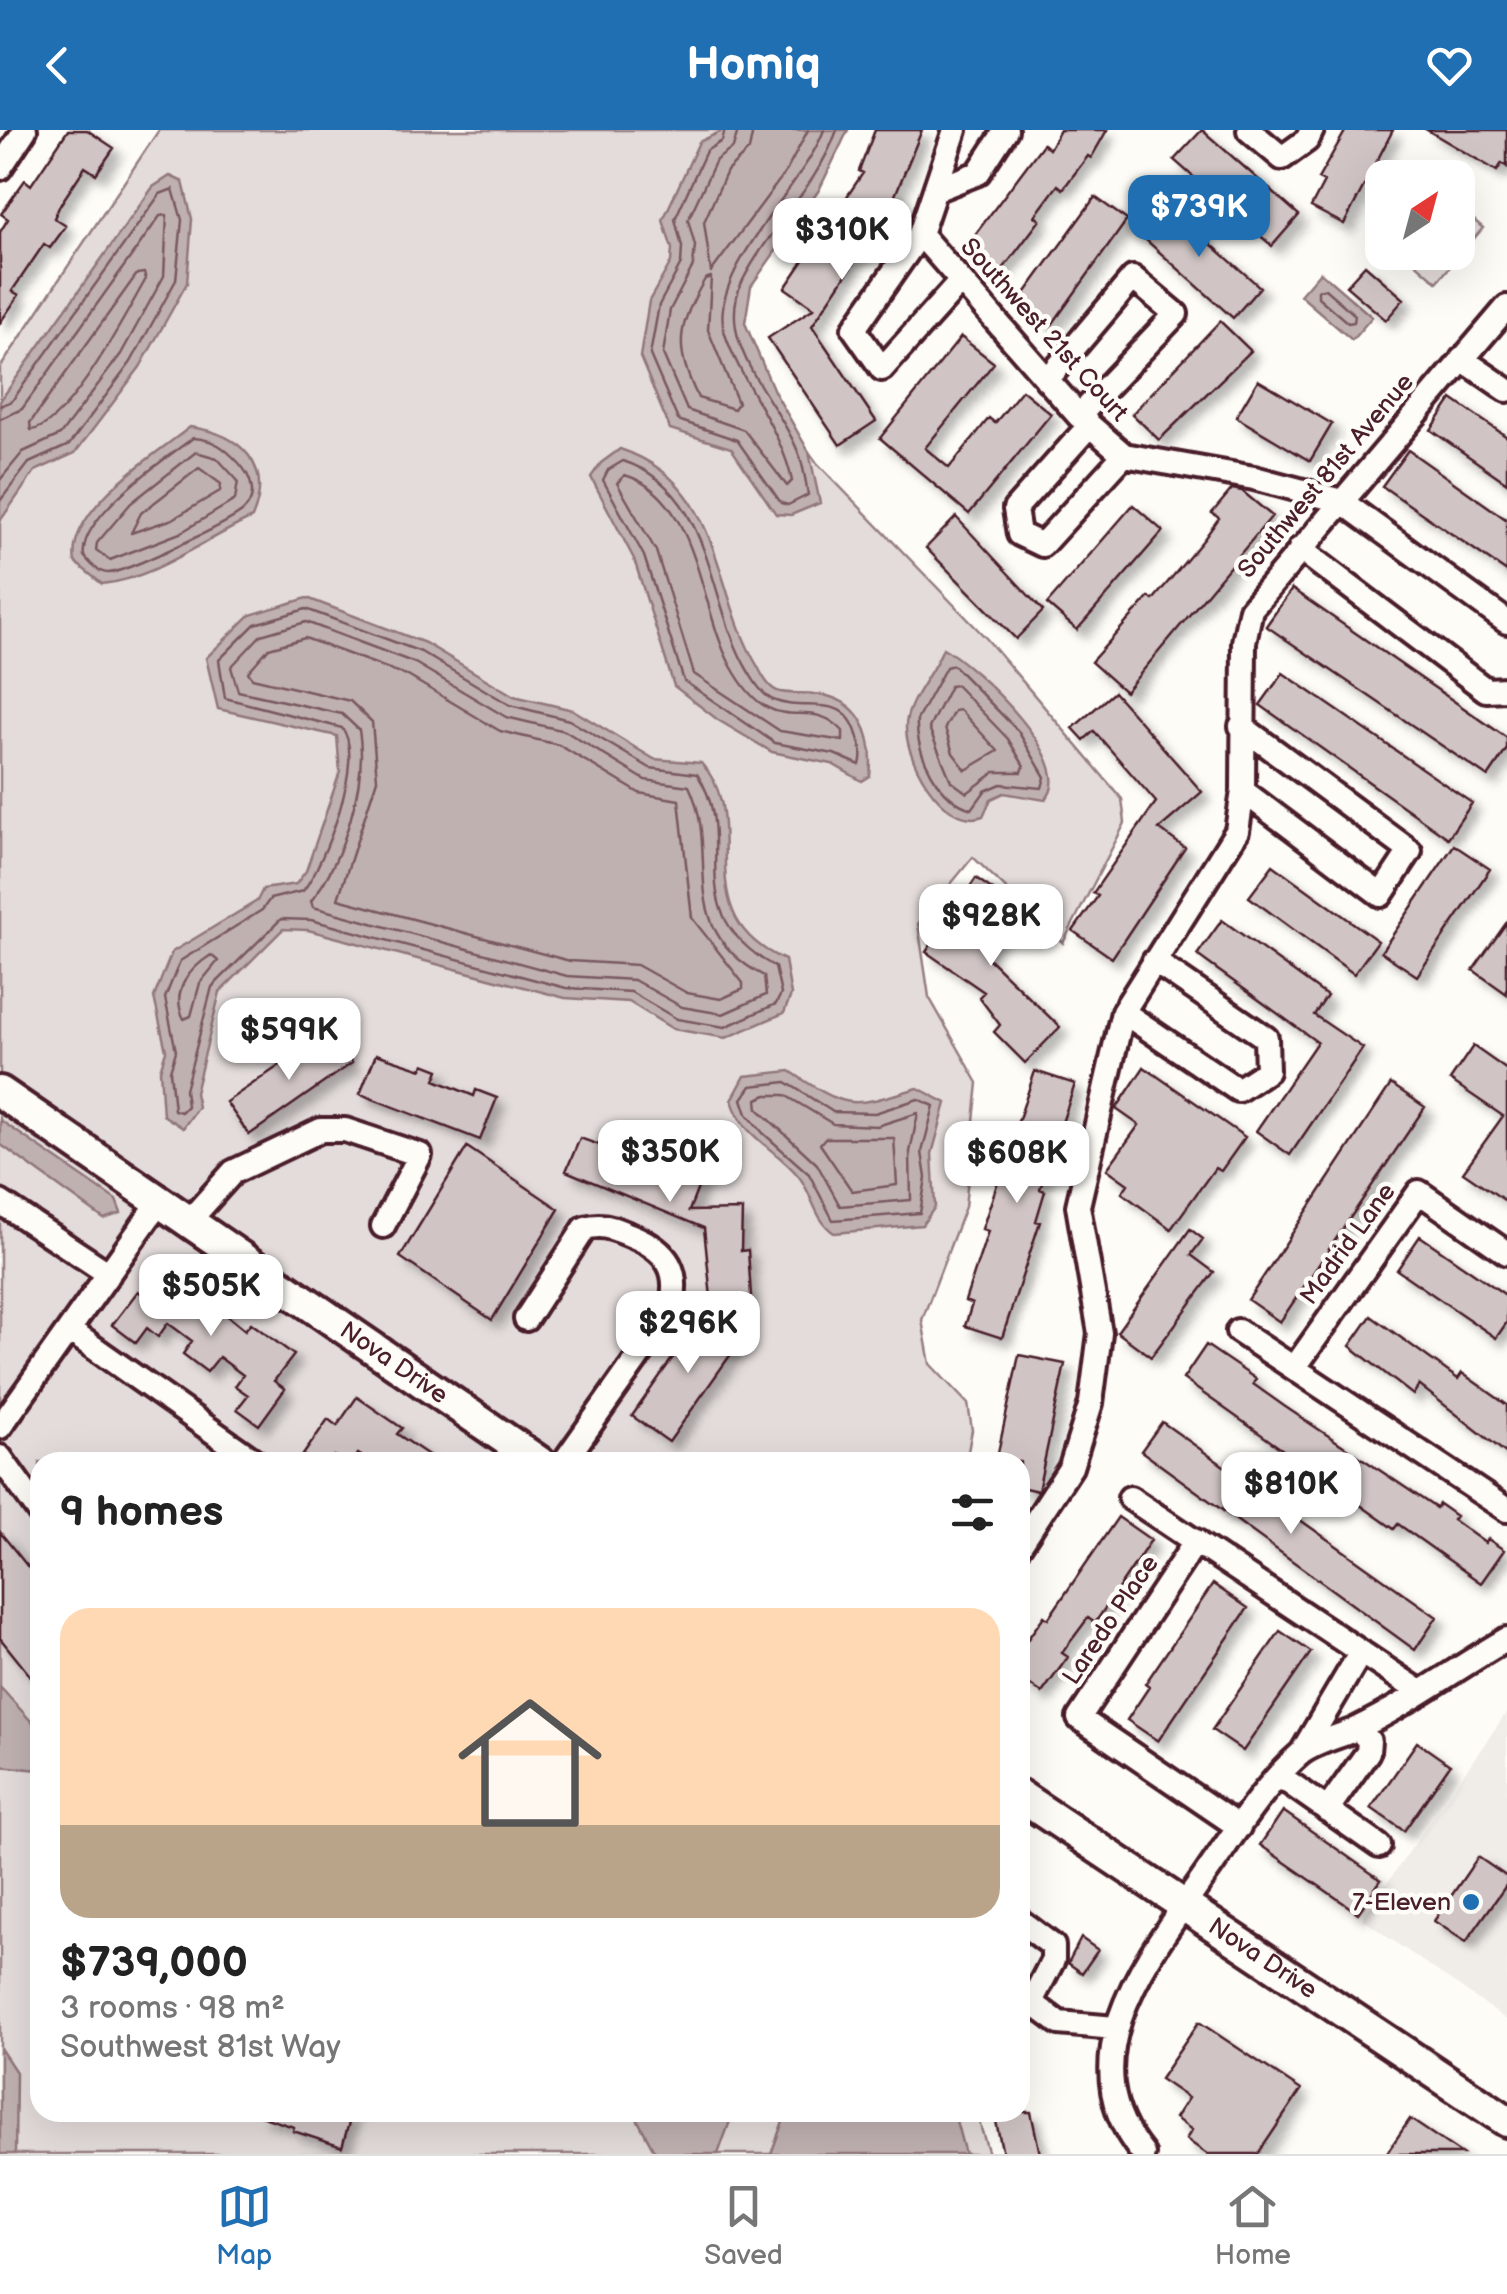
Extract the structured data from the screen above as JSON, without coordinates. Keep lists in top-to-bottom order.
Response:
{
  "streets": {
    "street": [
      "Southwest 21st Court",
      "Southwest 81st Avenue",
      "Madrid Lane",
      "Nova Drive",
      "Laredo Place"
    ]
  },
  "crossings": [
    ["Southwest 21st Court", "Southwest 81st Avenue"]
  ],
  "places": ["7-Eleven"],
  "north": "top right",
  "page": {
    "header": "Homiq",
    "price": [
      "$739K",
      "$310K",
      "$928K",
      "$599K",
      "$350K",
      "$608K",
      "$505K",
      "$296K",
      "$810K"
    ],
    "heading": "9 homes",
    "list": [
      {
        "name": "$739,000",
        "note": "3 rooms · 98 m² · Southwest 81st Way"
      }
    ],
    "tabs": ["Map", "Saved", "Home"]
  }
}
